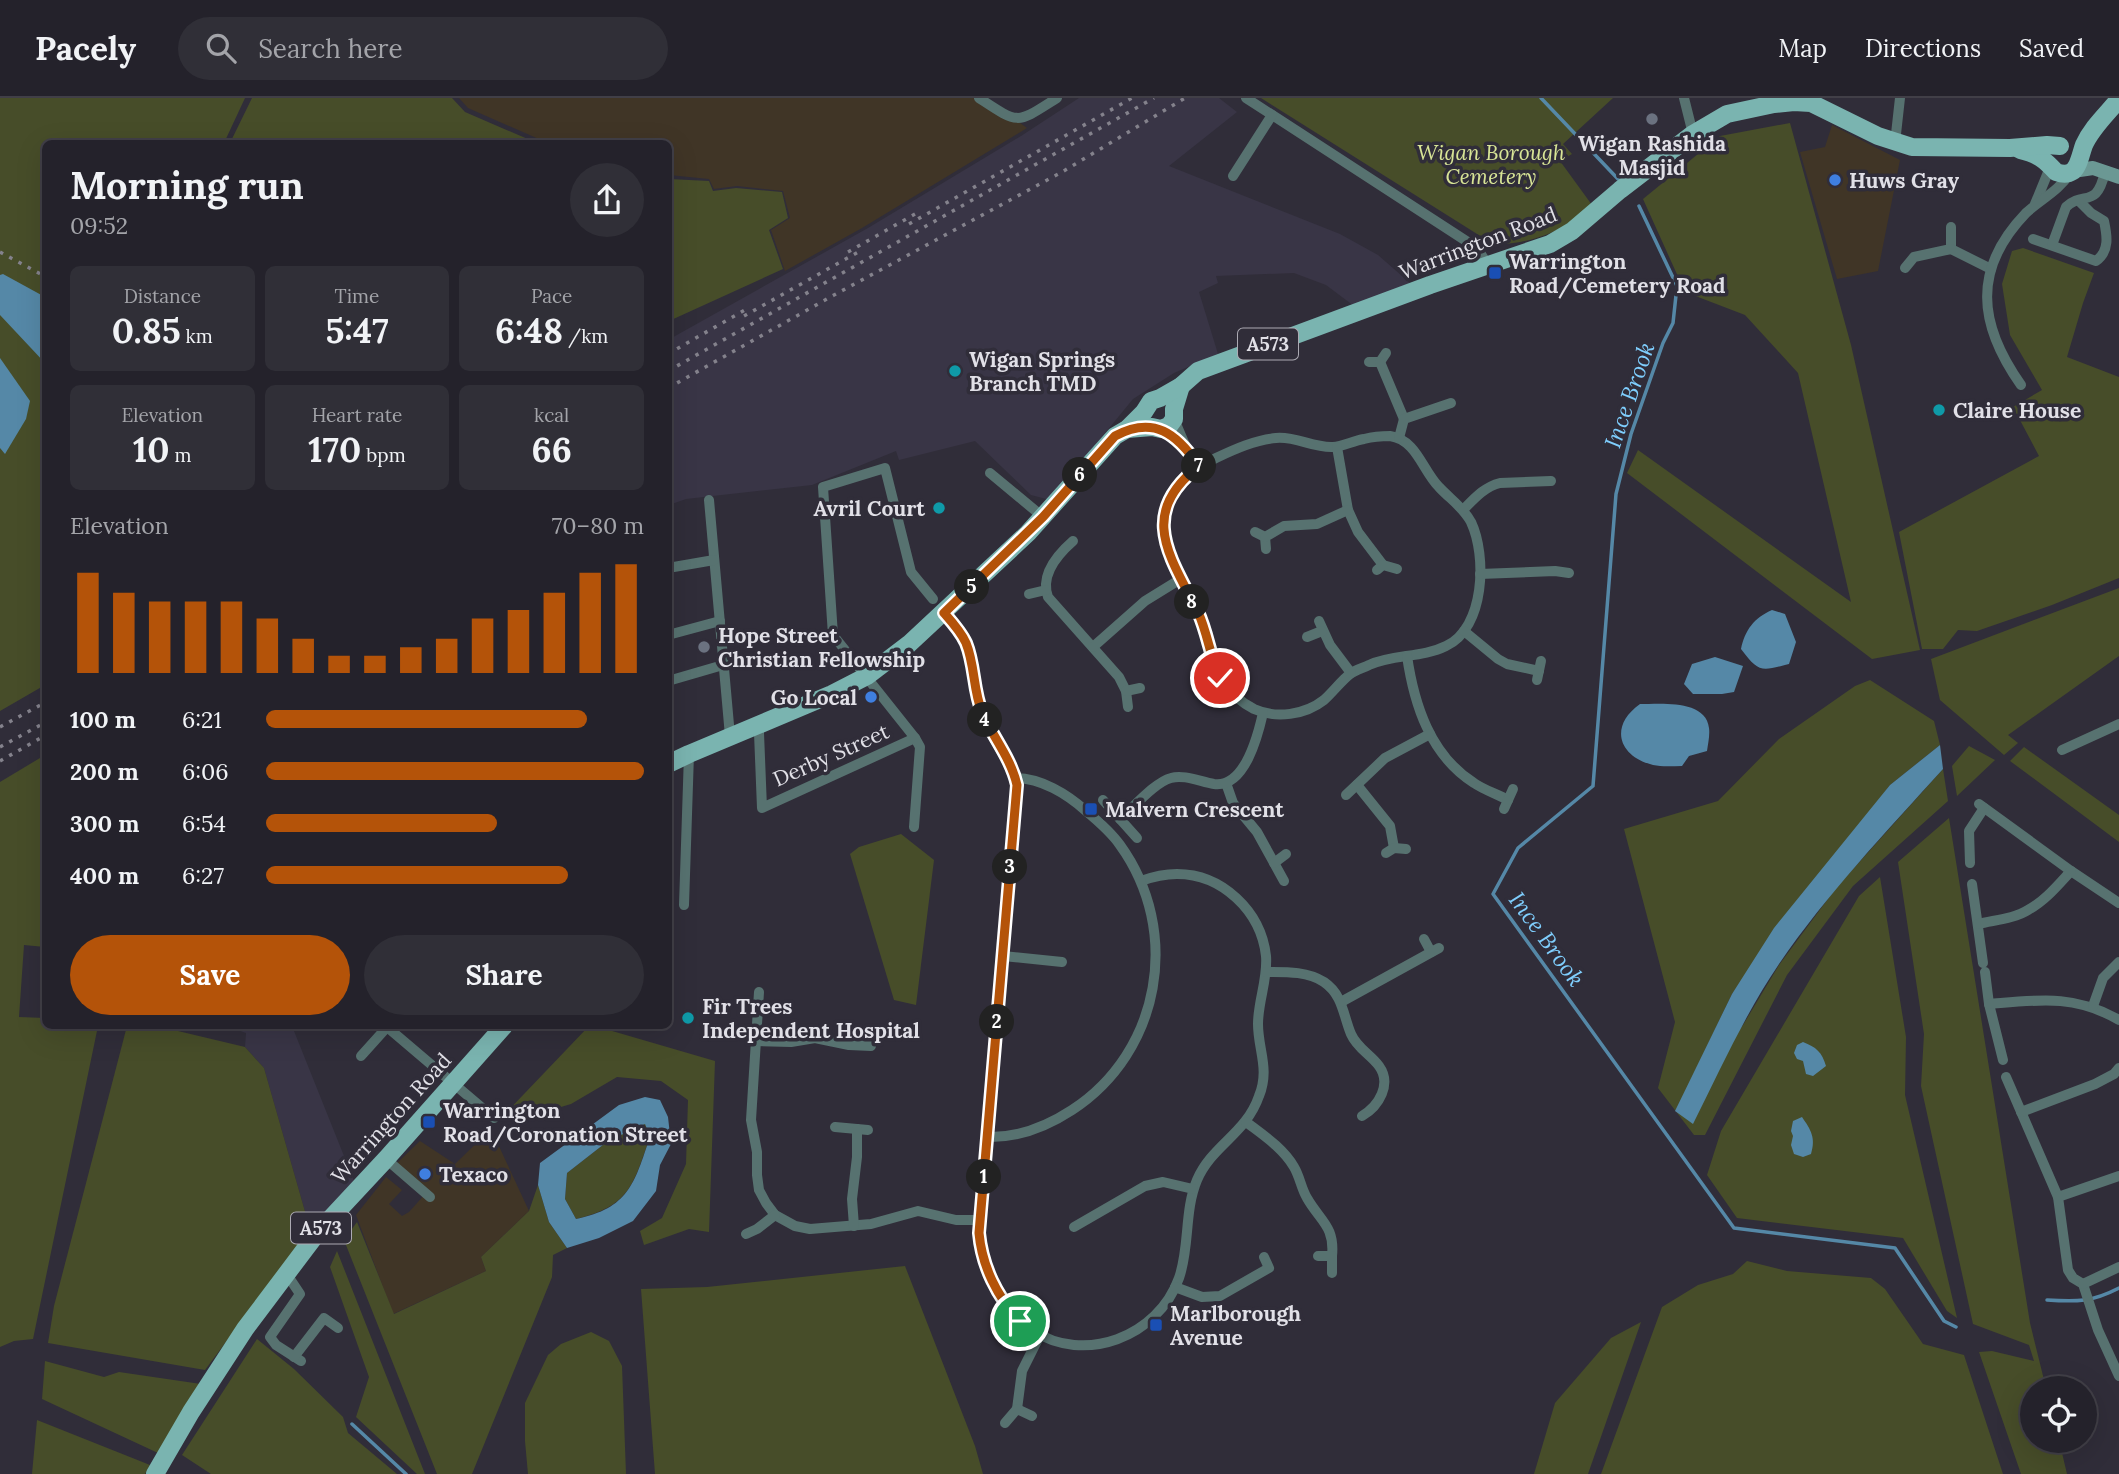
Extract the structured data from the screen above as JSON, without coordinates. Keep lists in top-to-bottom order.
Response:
{
  "streets": {
    "main road": ["Warrington Road", "A573"],
    "street": ["Derby Street"]
  },
  "crossings": [
    ["Warrington Road", "A573"],
    ["Warrington Road", "Derby Street"]
  ],
  "water": ["Ince Brook"],
  "parks": ["Wigan Borough Cemetery"],
  "places": {
    "other": [
      "Wigan Rashida Masjid",
      "Huws Gray",
      "Wigan Springs Branch TMD",
      "Claire House",
      "Avril Court",
      "Hope Street Christian Fellowship",
      "Go Local",
      "Fir Trees Independent Hospital",
      "Texaco"
    ],
    "transit": [
      "Warrington Road/Cemetery Road",
      "Malvern Crescent",
      "Warrington Road/Coronation Street",
      "Marlborough Avenue"
    ]
  },
  "page": {
    "header": "Pacely",
    "search": "Search here",
    "nav": ["Map", "Directions", "Saved"],
    "heading": ["Morning run", "09:52"],
    "stats": [
      ["Distance", "0.85 km"],
      ["Time", "5:47"],
      ["Pace", "6:48 /km"],
      ["Elevation", "10 m"],
      ["Heart rate", "170 bpm"],
      ["kcal", "66"]
    ],
    "pins": [
      "7",
      "6",
      "5",
      "8",
      "4",
      "3",
      "2",
      "1"
    ],
    "chart": ["Elevation", "70–80 m"],
    "list": [
      {
        "name": "100 m",
        "note": "6:21"
      },
      {
        "name": "200 m",
        "note": "6:06"
      },
      {
        "name": "300 m",
        "note": "6:54"
      },
      {
        "name": "400 m",
        "note": "6:27"
      }
    ],
    "buttons": ["Save", "Share"]
  }
}
